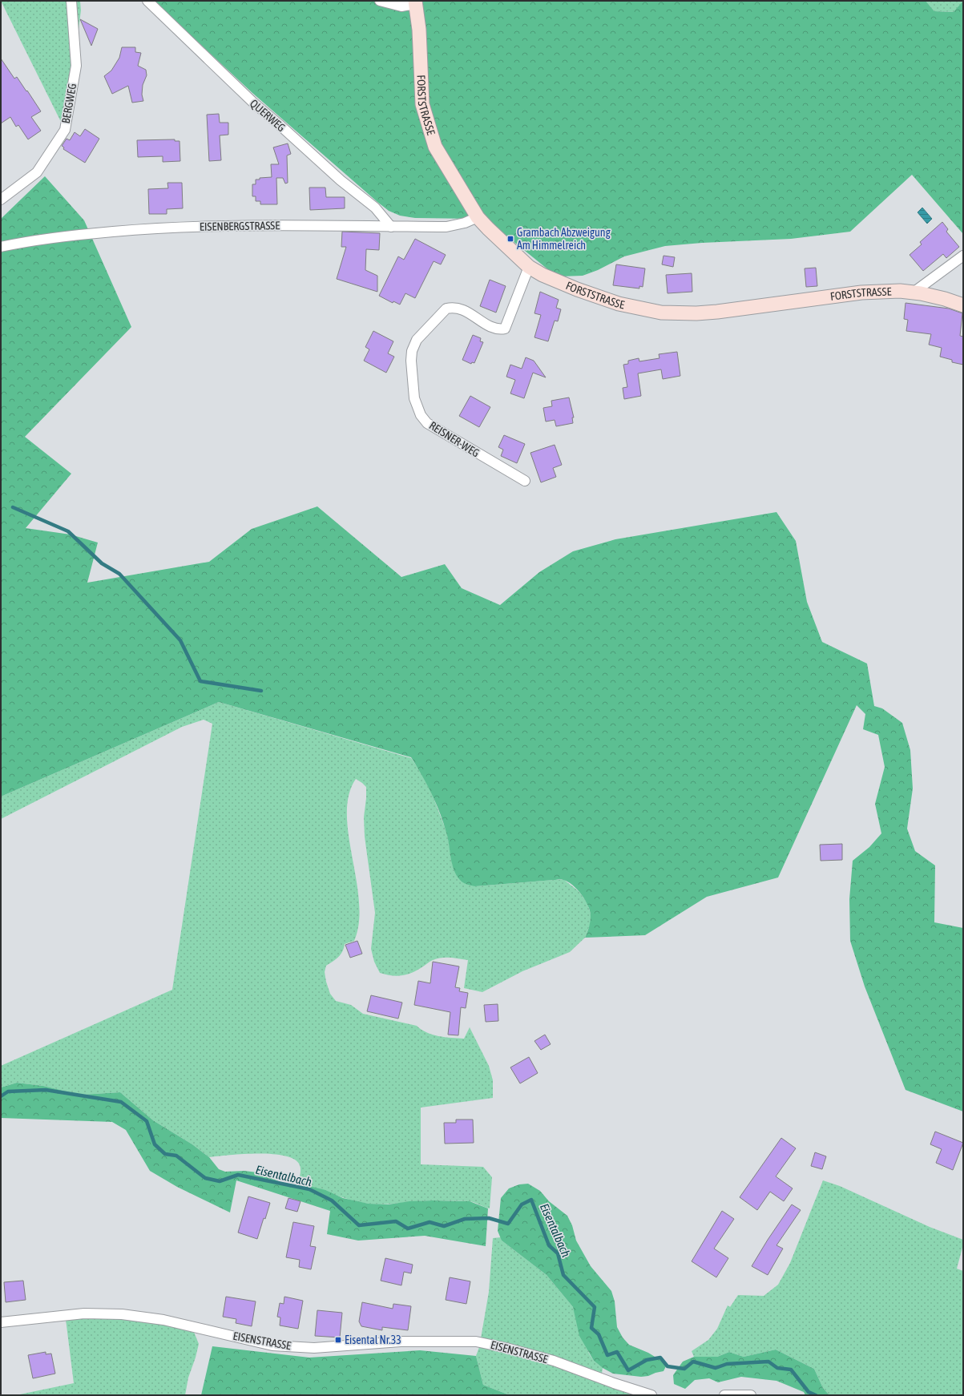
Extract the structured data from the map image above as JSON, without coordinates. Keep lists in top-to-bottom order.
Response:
{
  "streets": {
    "street": [
      "BERGWEG",
      "FORSTSTRASSE",
      "QUERWEG",
      "EISENBERGSTRASSE",
      "REISNER-WEG",
      "EISENSTRASSE"
    ]
  },
  "crossings": [
    ["FORSTSTRASSE", "EISENBERGSTRASSE"],
    ["FORSTSTRASSE", "REISNER-WEG"],
    ["QUERWEG", "EISENBERGSTRASSE"]
  ],
  "water": ["Eisentalbach"],
  "places": {
    "transit": ["Grambach Abzweigung Am Himmelreich", "Eisental Nr.33"]
  }
}
